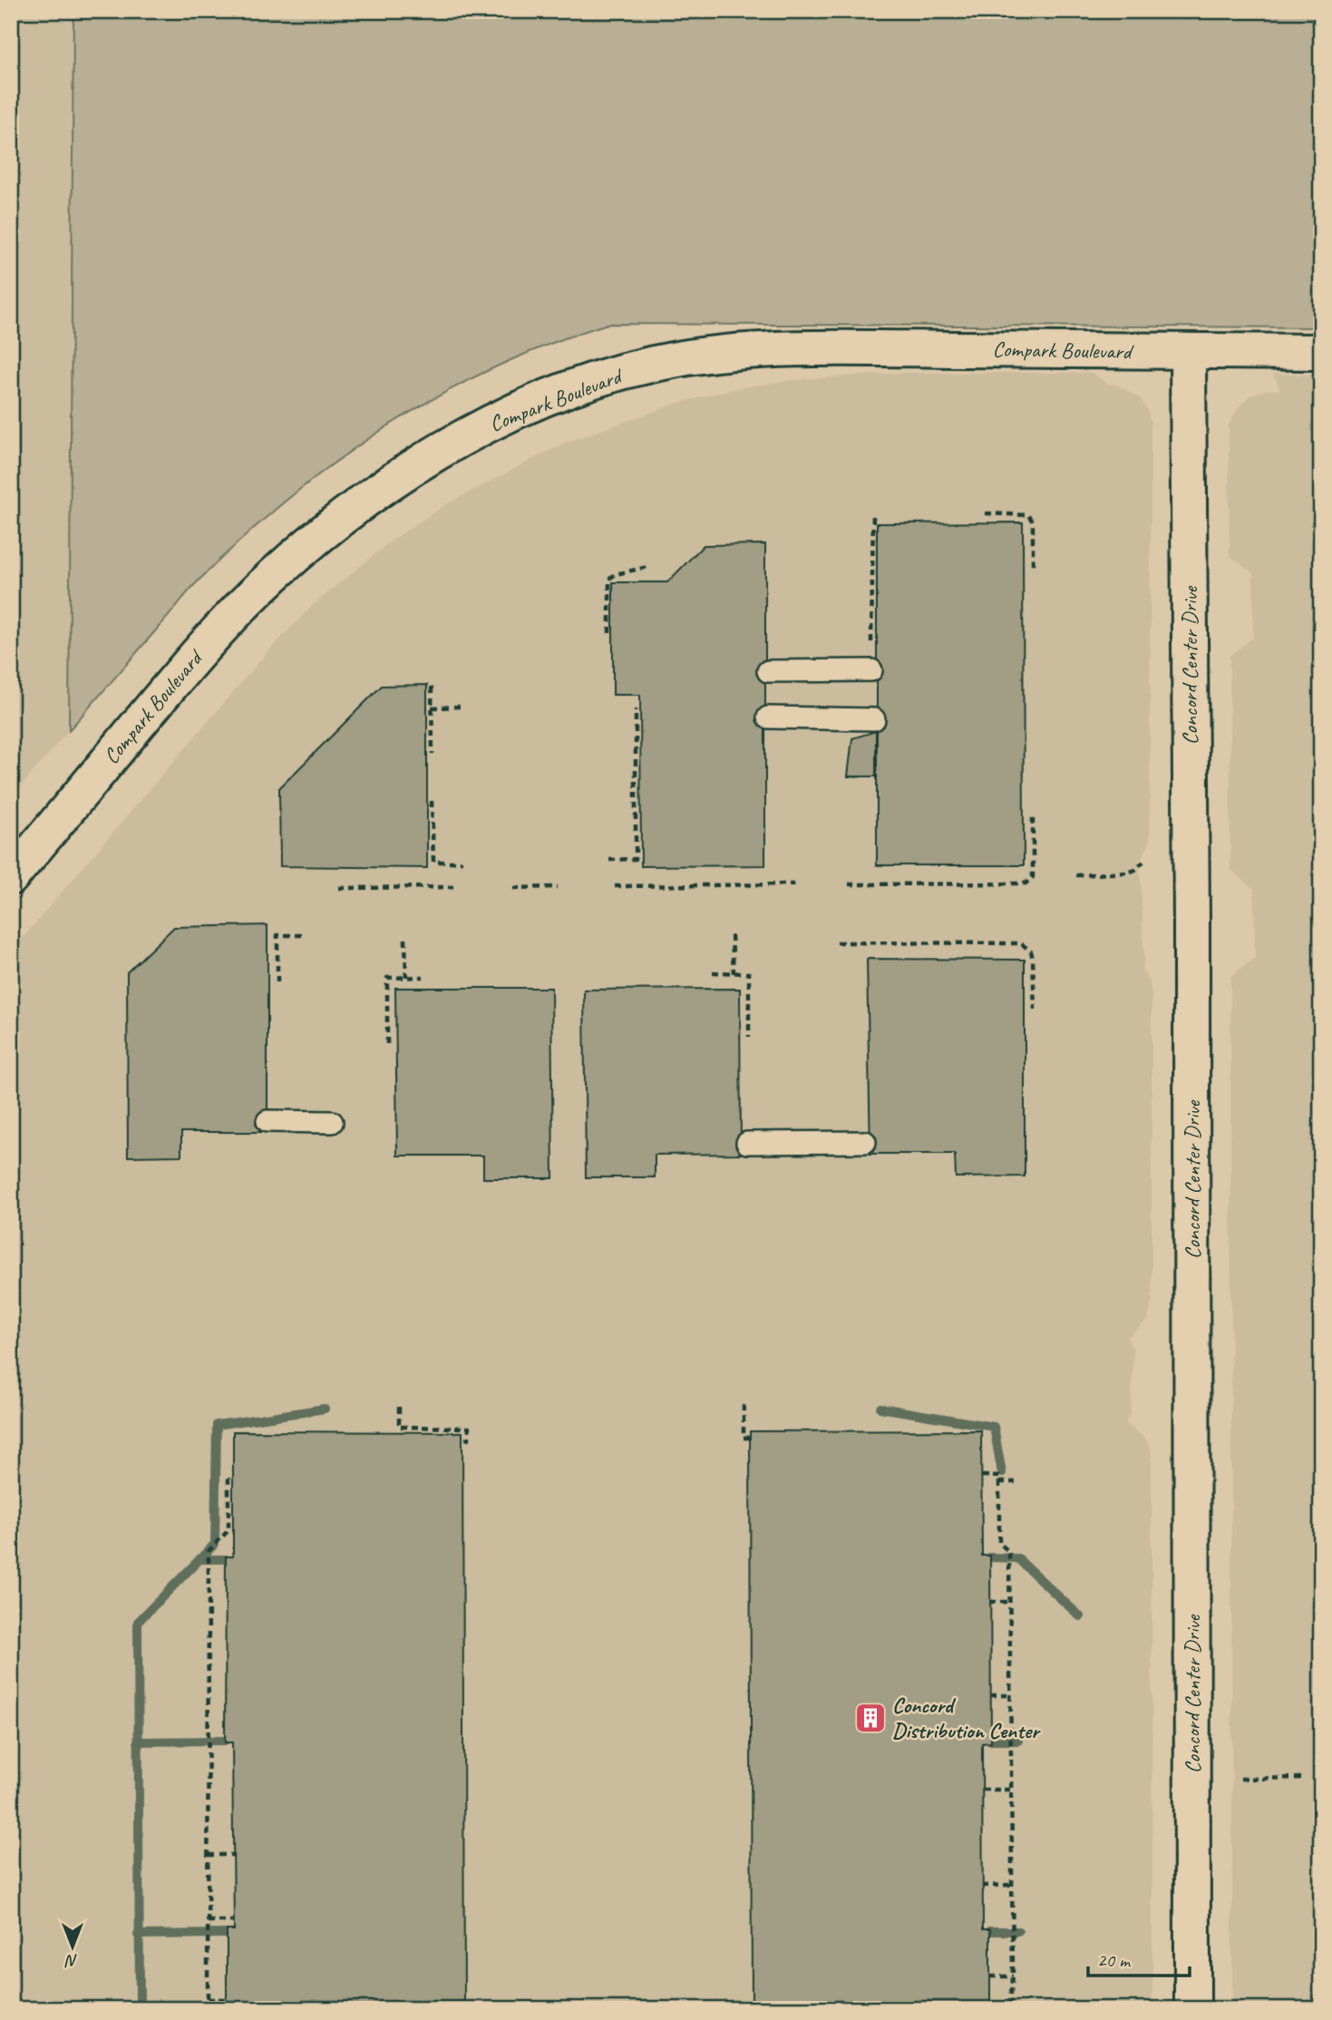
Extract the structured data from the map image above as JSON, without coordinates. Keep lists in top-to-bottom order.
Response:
{
  "streets": {
    "street": ["Compark Boulevard", "Concord Center Drive"]
  },
  "crossings": [
    ["Compark Boulevard", "Concord Center Drive"]
  ],
  "places": {
    "building": ["Concord Distribution Center"]
  },
  "scale_bar": "20 m",
  "north": "bottom"
}
